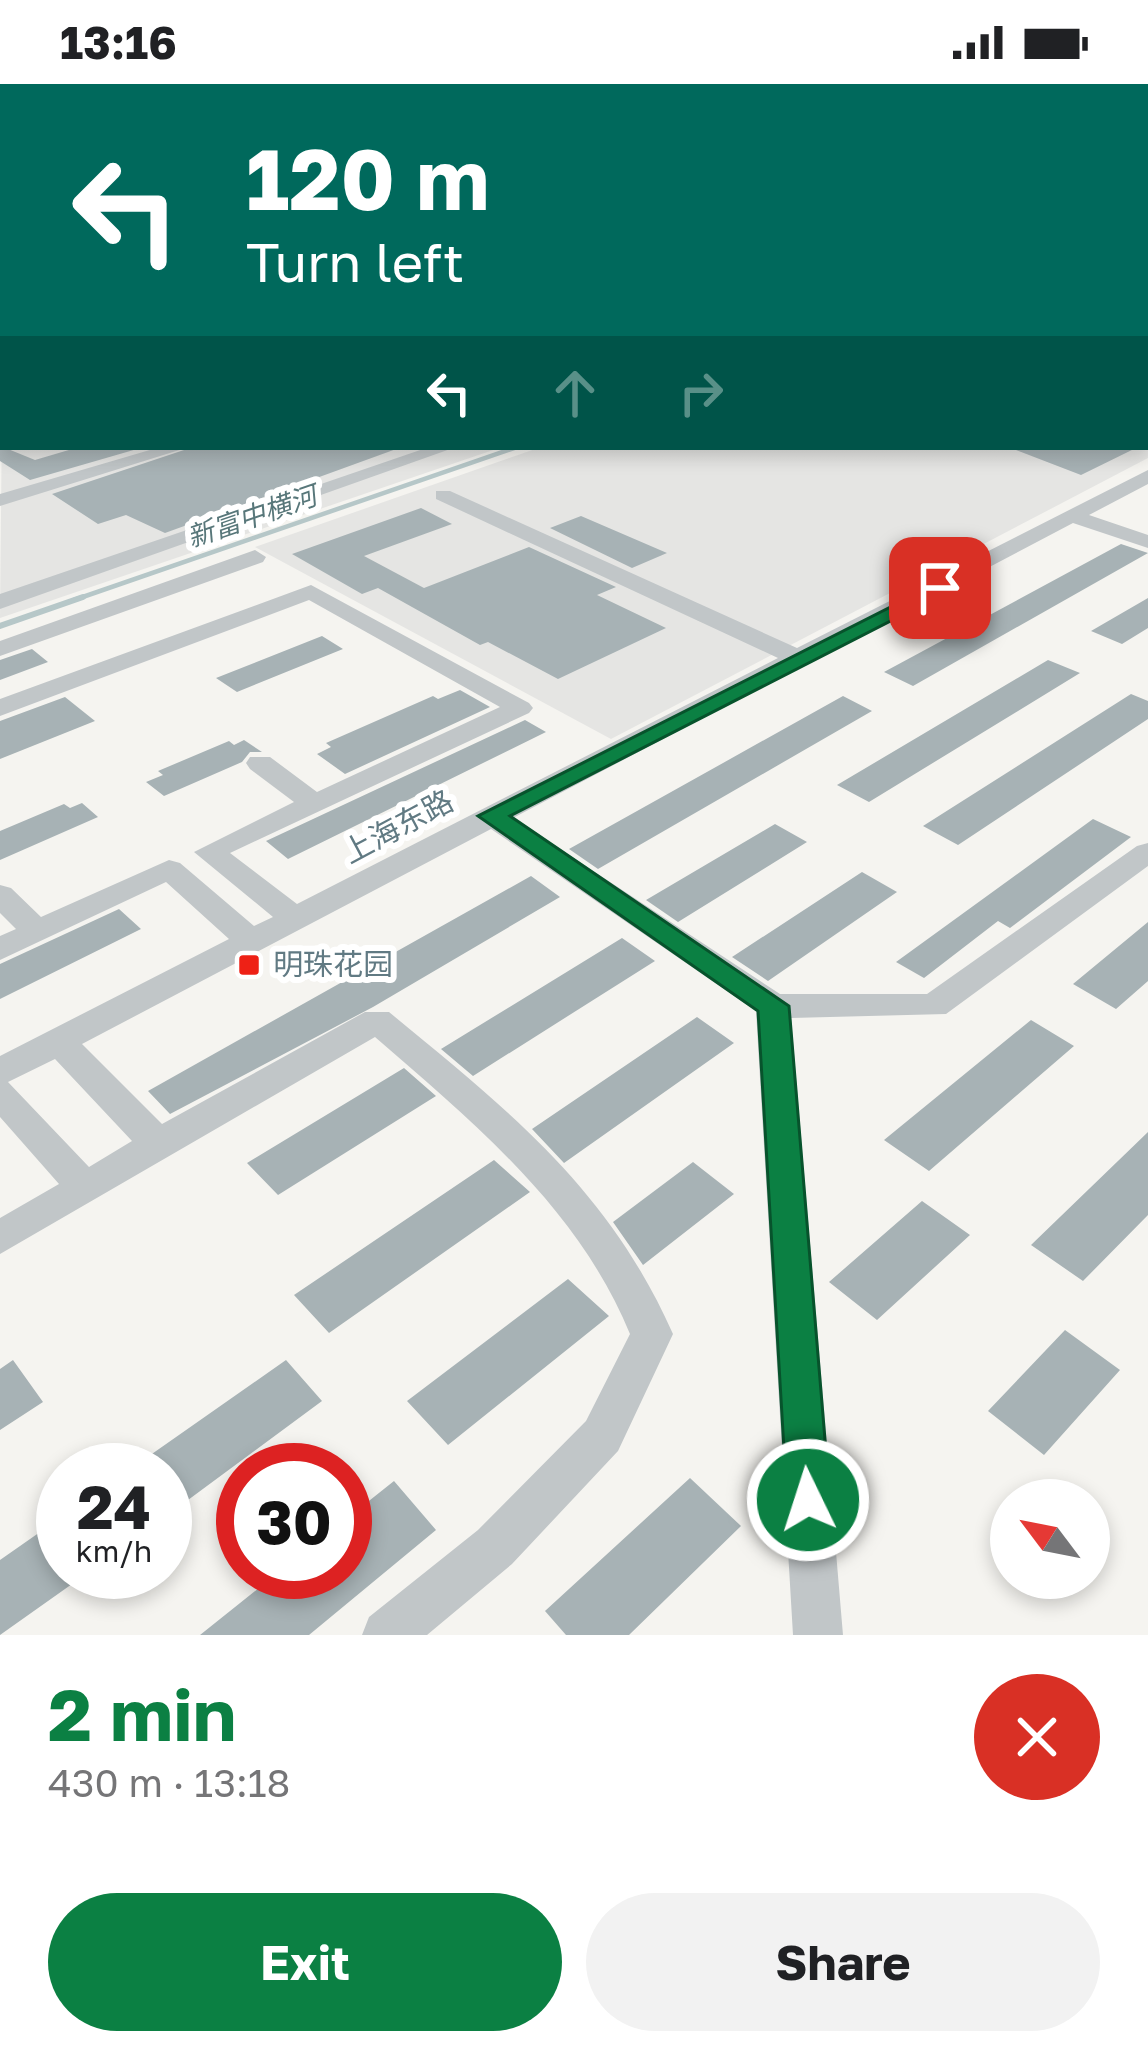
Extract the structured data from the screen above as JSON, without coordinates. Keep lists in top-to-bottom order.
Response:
{
  "streets": {
    "street": ["上海东路"]
  },
  "water": ["新富中横河"],
  "places": {
    "transit": ["明珠花园"]
  },
  "north": "top left",
  "page": {
    "status": "13:16",
    "turn": ["120 m", "Turn left"],
    "speed": "24 km/h",
    "limit": "30",
    "heading": ["2 min", "430 m · 13:18"],
    "buttons": ["Exit", "Share"]
  }
}
